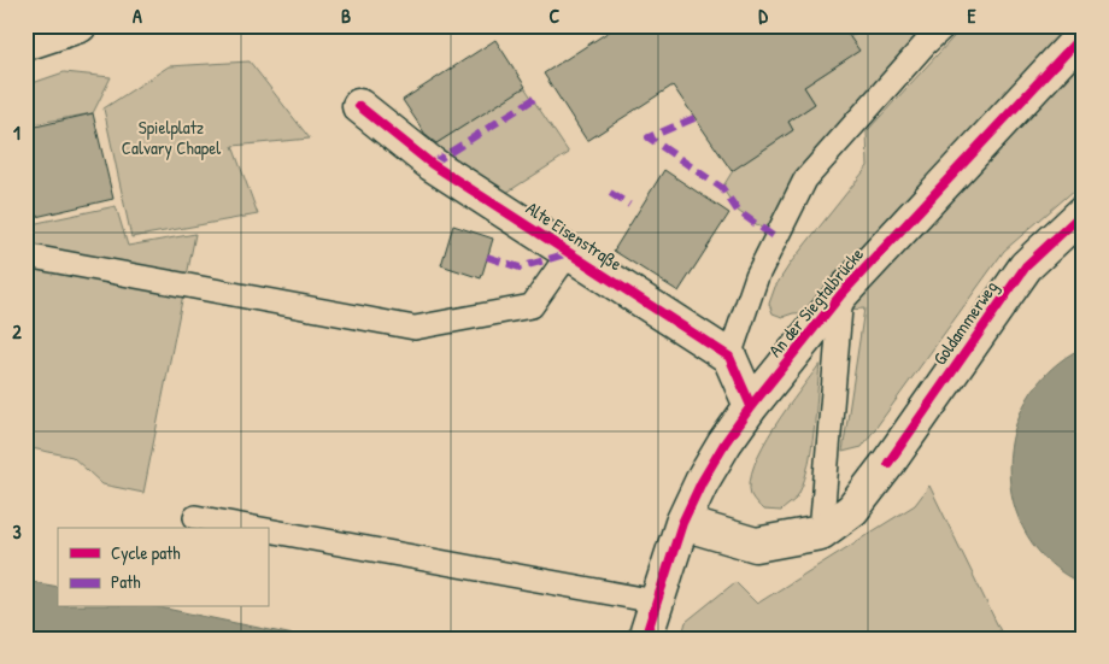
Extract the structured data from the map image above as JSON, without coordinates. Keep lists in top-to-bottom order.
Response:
{
  "streets": {
    "main road": ["Alte Eisenstraße", "An der Siegtalbrücke", "Goldammerweg"]
  },
  "crossings": [
    ["An der Siegtalbrücke", "Goldammerweg"]
  ],
  "parks": ["Spielplatz Calvary Chapel"],
  "legend": ["Cycle path", "Path"],
  "grid": {
    "columns": [
      "A",
      "B",
      "C",
      "D",
      "E"
    ],
    "rows": ["1", "2", "3"]
  }
}
